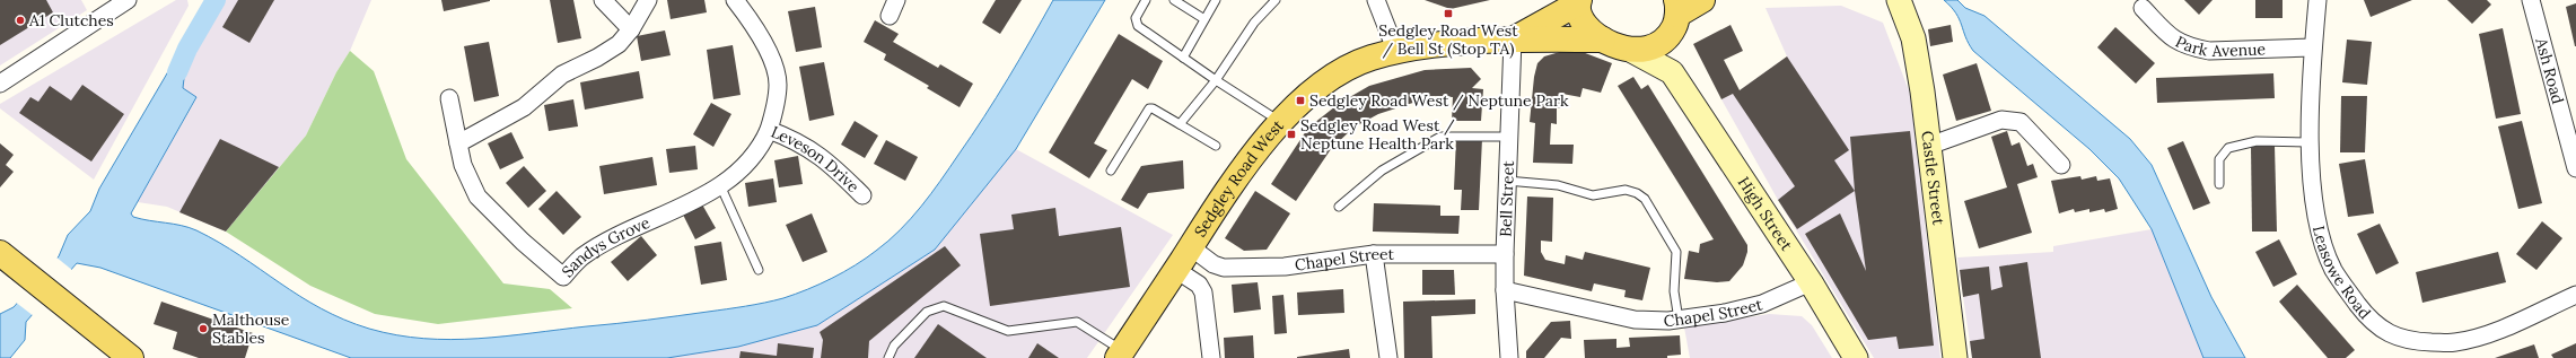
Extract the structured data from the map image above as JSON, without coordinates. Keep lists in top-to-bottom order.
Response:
{
  "streets": {
    "main road": ["Castle Street", "Sedgley Road West", "High Street"],
    "street": [
      "Park Avenue",
      "Ash Road",
      "Leveson Drive",
      "Bell Street",
      "Sandys Grove",
      "Chapel Street",
      "Leasowe Road"
    ]
  },
  "crossings": [
    ["Park Avenue", "Leasowe Road"],
    ["Leveson Drive", "Sandys Grove"],
    ["Sedgley Road West", "Bell Street"],
    ["Sedgley Road West", "Chapel Street"],
    ["Bell Street", "Chapel Street"],
    ["High Street", "Chapel Street"]
  ],
  "places": {
    "transit": ["Sedgley Road West / Bell St (Stop TA)", "Sedgley Road West / Neptune Park", "Sedgley Road West / Neptune Health Park"],
    "other": ["A1 Clutches", "Malthouse Stables"]
  }
}
